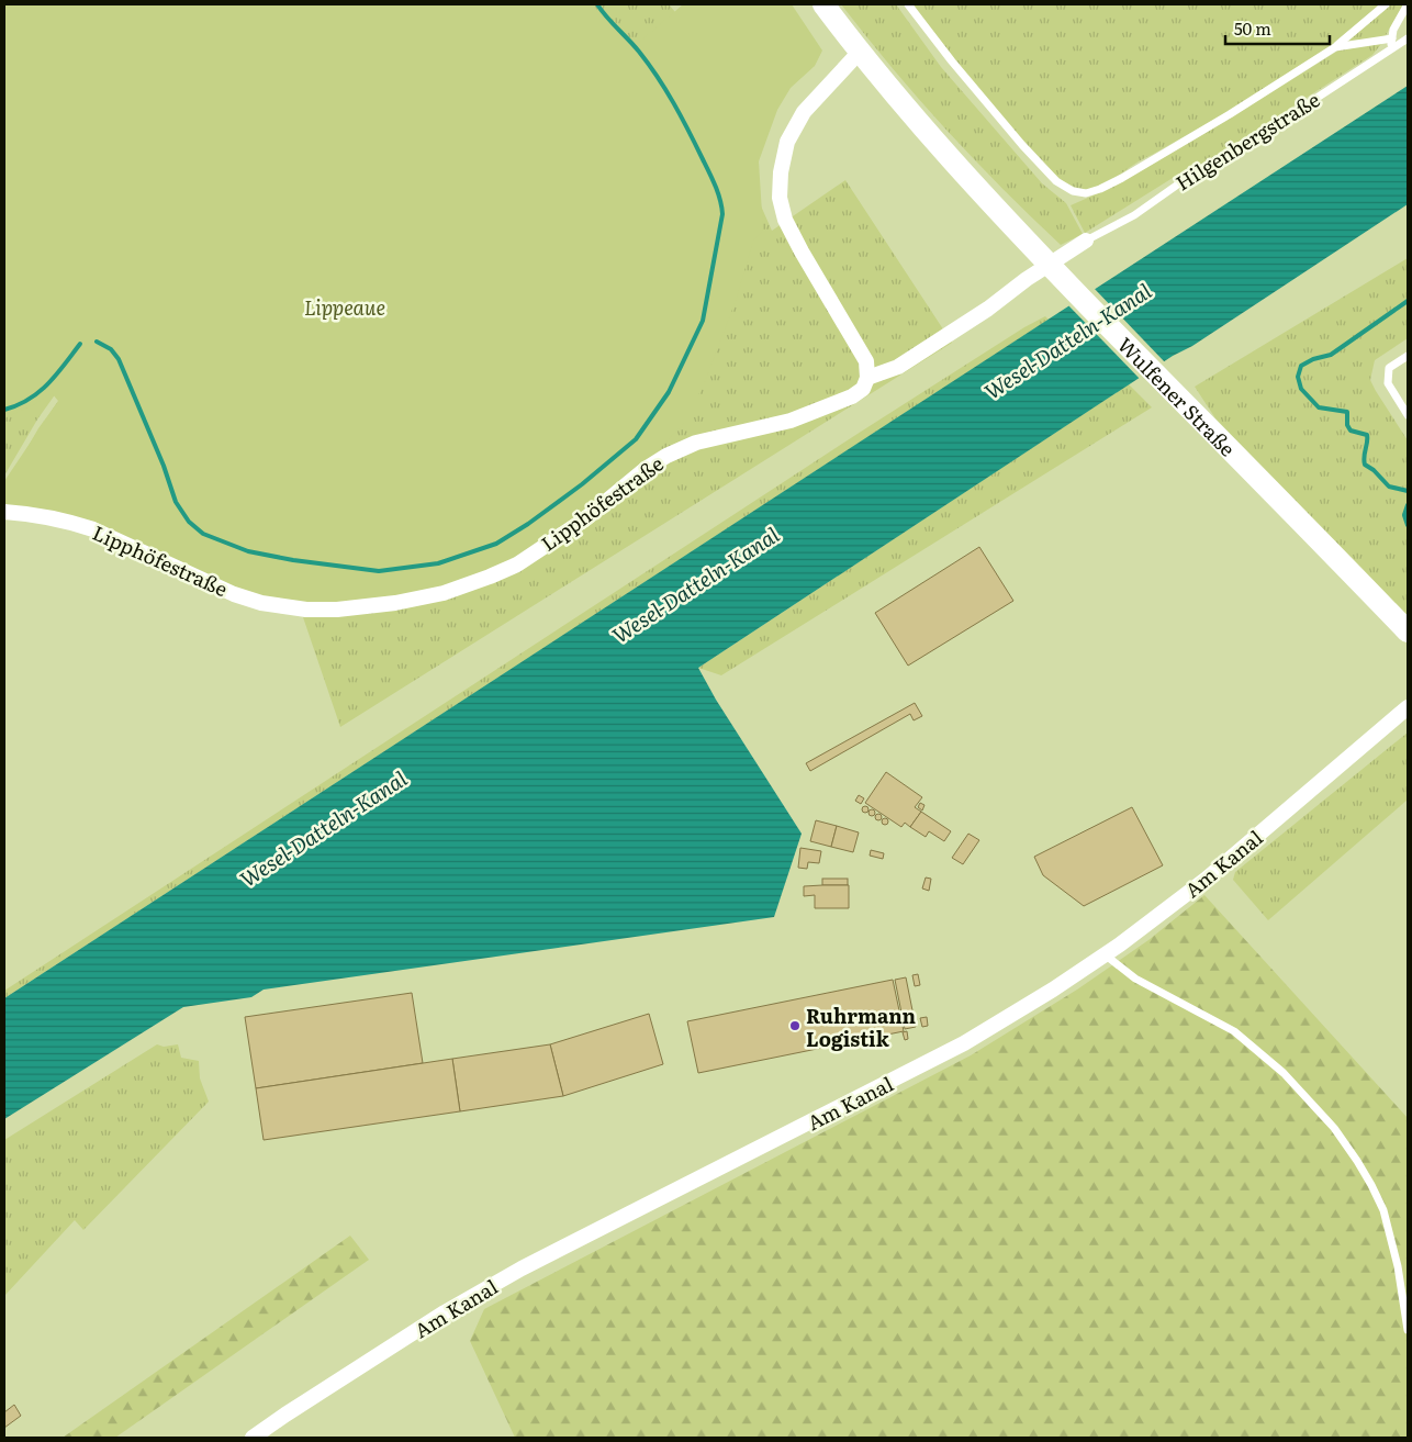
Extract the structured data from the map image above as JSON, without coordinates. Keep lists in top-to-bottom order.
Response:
{
  "streets": {
    "main road": ["Wulfener Straße"],
    "street": ["Lipphöfestraße", "Am Kanal"],
    "lane": ["Hilgenbergstraße"]
  },
  "water": ["Wesel-Datteln-Kanal"],
  "parks": ["Lippeaue"],
  "places": ["Ruhrmann Logistik"],
  "scale_bar": "50 m"
}
